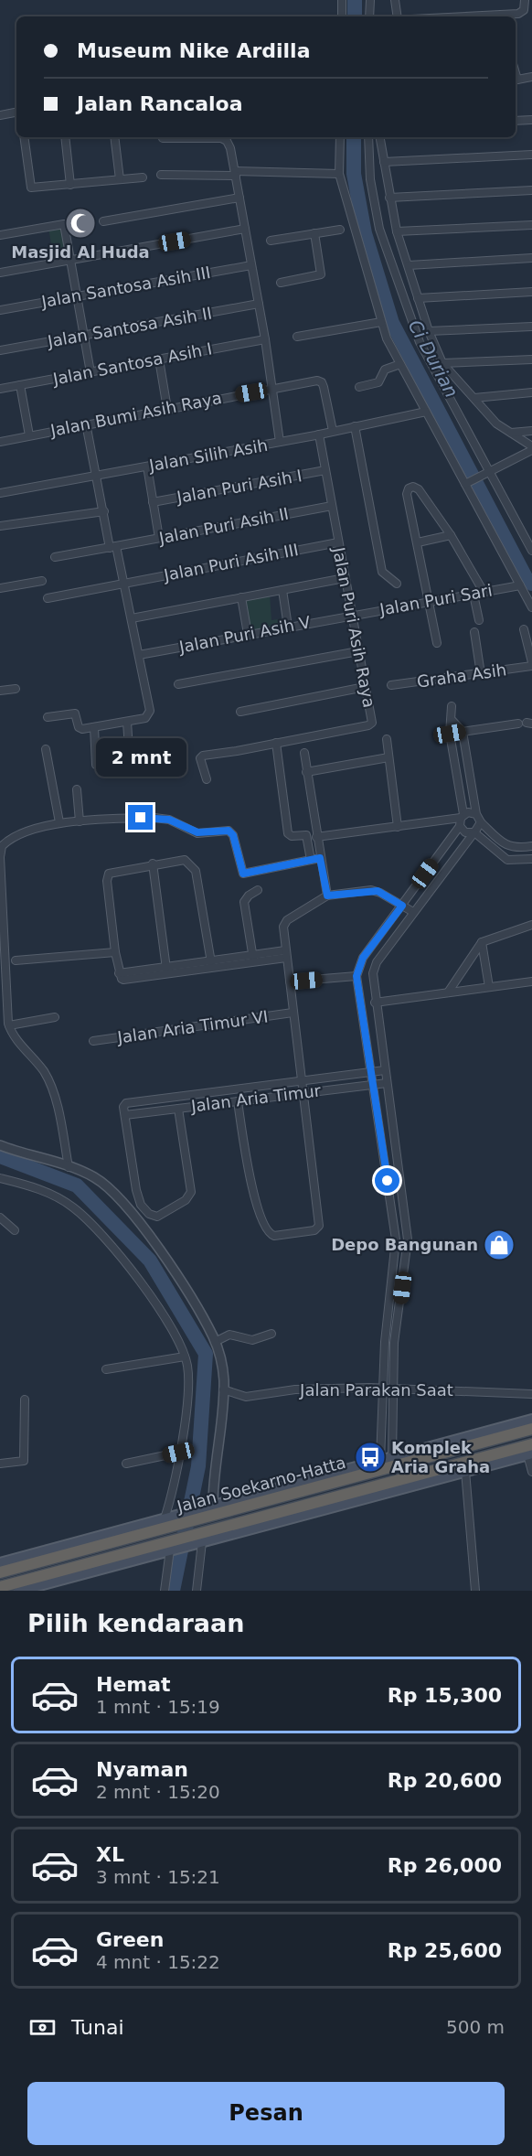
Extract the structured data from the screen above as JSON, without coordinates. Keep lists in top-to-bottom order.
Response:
{
  "streets": {
    "highway": ["Jalan Soekarno-Hatta"],
    "street": [
      "Jalan Santosa Asih III",
      "Jalan Santosa Asih II",
      "Jalan Santosa Asih I",
      "Jalan Bumi Asih Raya",
      "Jalan Silih Asih",
      "Jalan Puri Asih I",
      "Jalan Puri Asih II",
      "Jalan Puri Asih III",
      "Jalan Puri Sari",
      "Jalan Puri Asih Raya",
      "Jalan Puri Asih V",
      "Graha Asih",
      "Jalan Aria Timur VI",
      "Jalan Aria Timur",
      "Jalan Parakan Saat"
    ]
  },
  "crossings": [
    ["Jalan Bumi Asih Raya", "Jalan Silih Asih"],
    ["Jalan Silih Asih", "Jalan Puri Asih Raya"],
    ["Jalan Puri Asih I", "Jalan Puri Asih Raya"],
    ["Jalan Puri Asih II", "Jalan Puri Asih Raya"],
    ["Jalan Puri Asih III", "Jalan Puri Asih Raya"],
    ["Jalan Puri Sari", "Jalan Puri Asih Raya"],
    ["Jalan Puri Sari", "Jalan Puri Asih V"],
    ["Jalan Puri Asih Raya", "Jalan Puri Asih V"]
  ],
  "water": ["Ci Durian"],
  "places": {
    "mosque": ["Masjid Al Huda"],
    "shop": ["Depo Bangunan"],
    "bus stop": ["Komplek Aria Graha"]
  },
  "page": {
    "banner": ["Museum Nike Ardilla", "Jalan Rancaloa"],
    "bubble": "2 mnt",
    "heading": "Pilih kendaraan",
    "list": [
      {
        "name": "Hemat",
        "note": "1 mnt · 15:19",
        "value": "Rp 15,300"
      },
      {
        "name": "Nyaman",
        "note": "2 mnt · 15:20",
        "value": "Rp 20,600"
      },
      {
        "name": "XL",
        "note": "3 mnt · 15:21",
        "value": "Rp 26,000"
      },
      {
        "name": "Green",
        "note": "4 mnt · 15:22",
        "value": "Rp 25,600"
      }
    ],
    "pay": ["Tunai", "500 m"],
    "buttons": "Pesan"
  }
}
